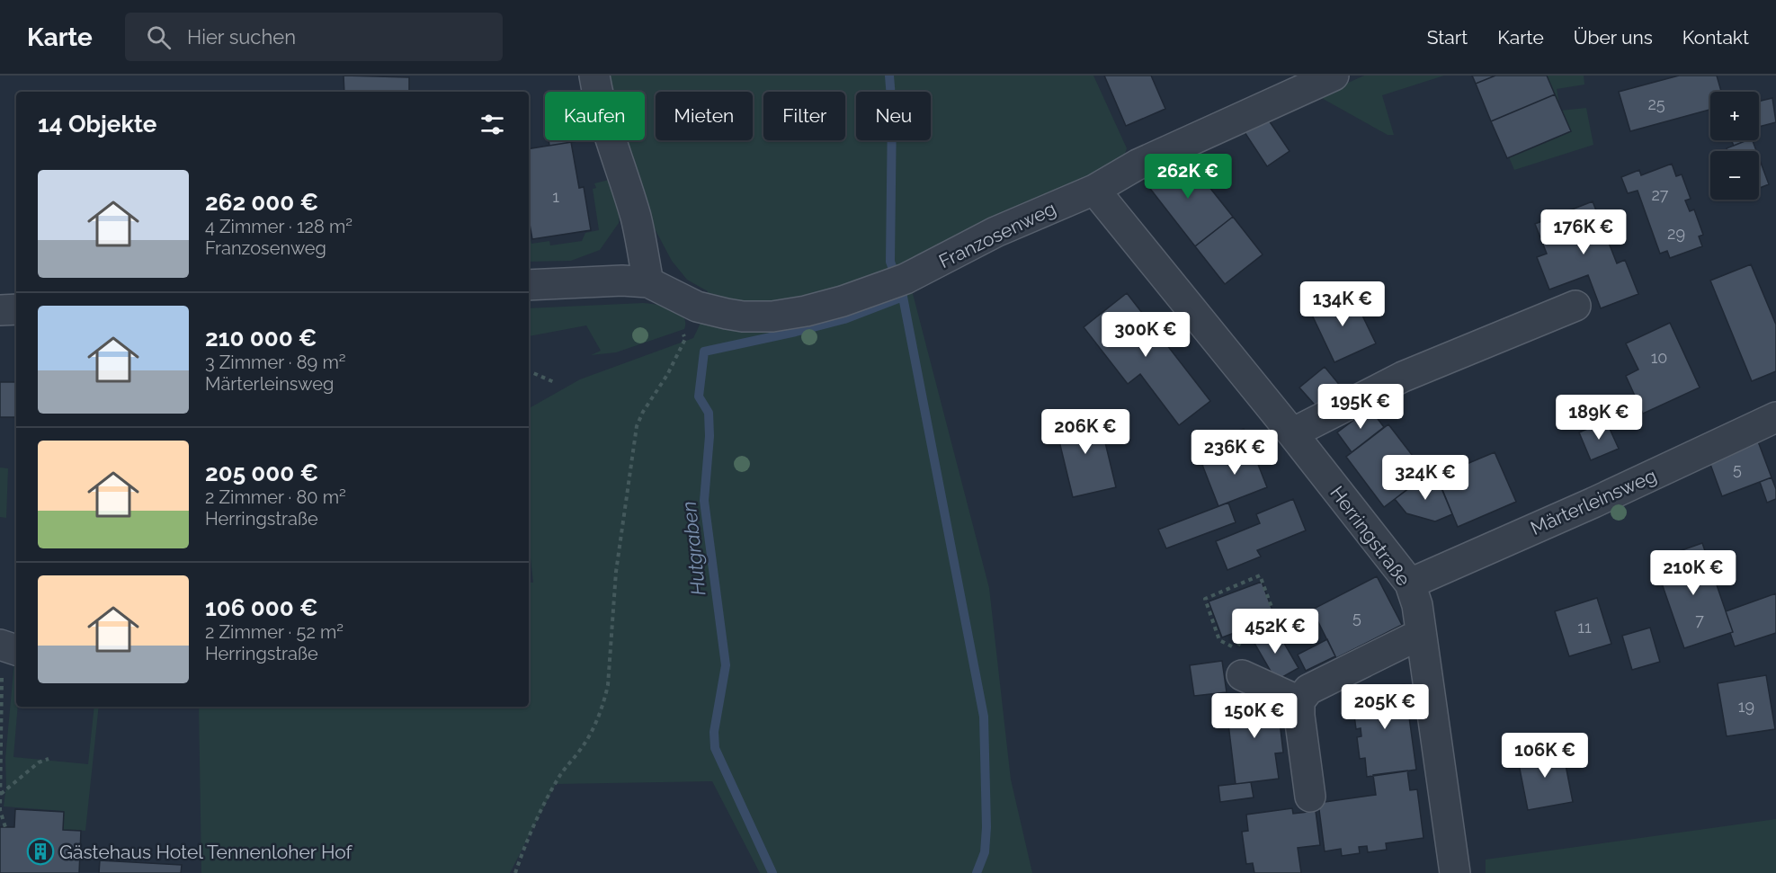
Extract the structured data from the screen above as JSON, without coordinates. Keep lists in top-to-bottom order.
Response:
{
  "streets": {
    "street": ["Franzosenweg", "Märterleinsweg", "Herringstraße"]
  },
  "crossings": [
    ["Franzosenweg", "Herringstraße"],
    ["Märterleinsweg", "Herringstraße"]
  ],
  "water": ["Hutgraben"],
  "places": {
    "building": ["Gästehaus Hotel Tennenloher Hof"]
  },
  "house_numbers": [
    "25",
    "27",
    "1",
    "29",
    "10",
    "5",
    "5",
    "7",
    "11",
    "19"
  ],
  "page": {
    "header": "Karte",
    "search": "Hier suchen",
    "nav": [
      "Start",
      "Karte",
      "Über uns",
      "Kontakt"
    ],
    "map_buttons": ["+", "−"],
    "chip": [
      "Kaufen",
      "Mieten",
      "Filter",
      "Neu"
    ],
    "heading": "14 Objekte",
    "price": [
      "262K €",
      "176K €",
      "134K €",
      "300K €",
      "195K €",
      "189K €",
      "206K €",
      "236K €",
      "324K €",
      "210K €",
      "452K €",
      "205K €",
      "150K €",
      "106K €"
    ],
    "list": [
      {
        "name": "262 000 €",
        "note": "4 Zimmer · 128 m² · Franzosenweg"
      },
      {
        "name": "210 000 €",
        "note": "3 Zimmer · 89 m² · Märterleinsweg"
      },
      {
        "name": "205 000 €",
        "note": "2 Zimmer · 80 m² · Herringstraße"
      },
      {
        "name": "106 000 €",
        "note": "2 Zimmer · 52 m² · Herringstraße"
      }
    ]
  }
}
